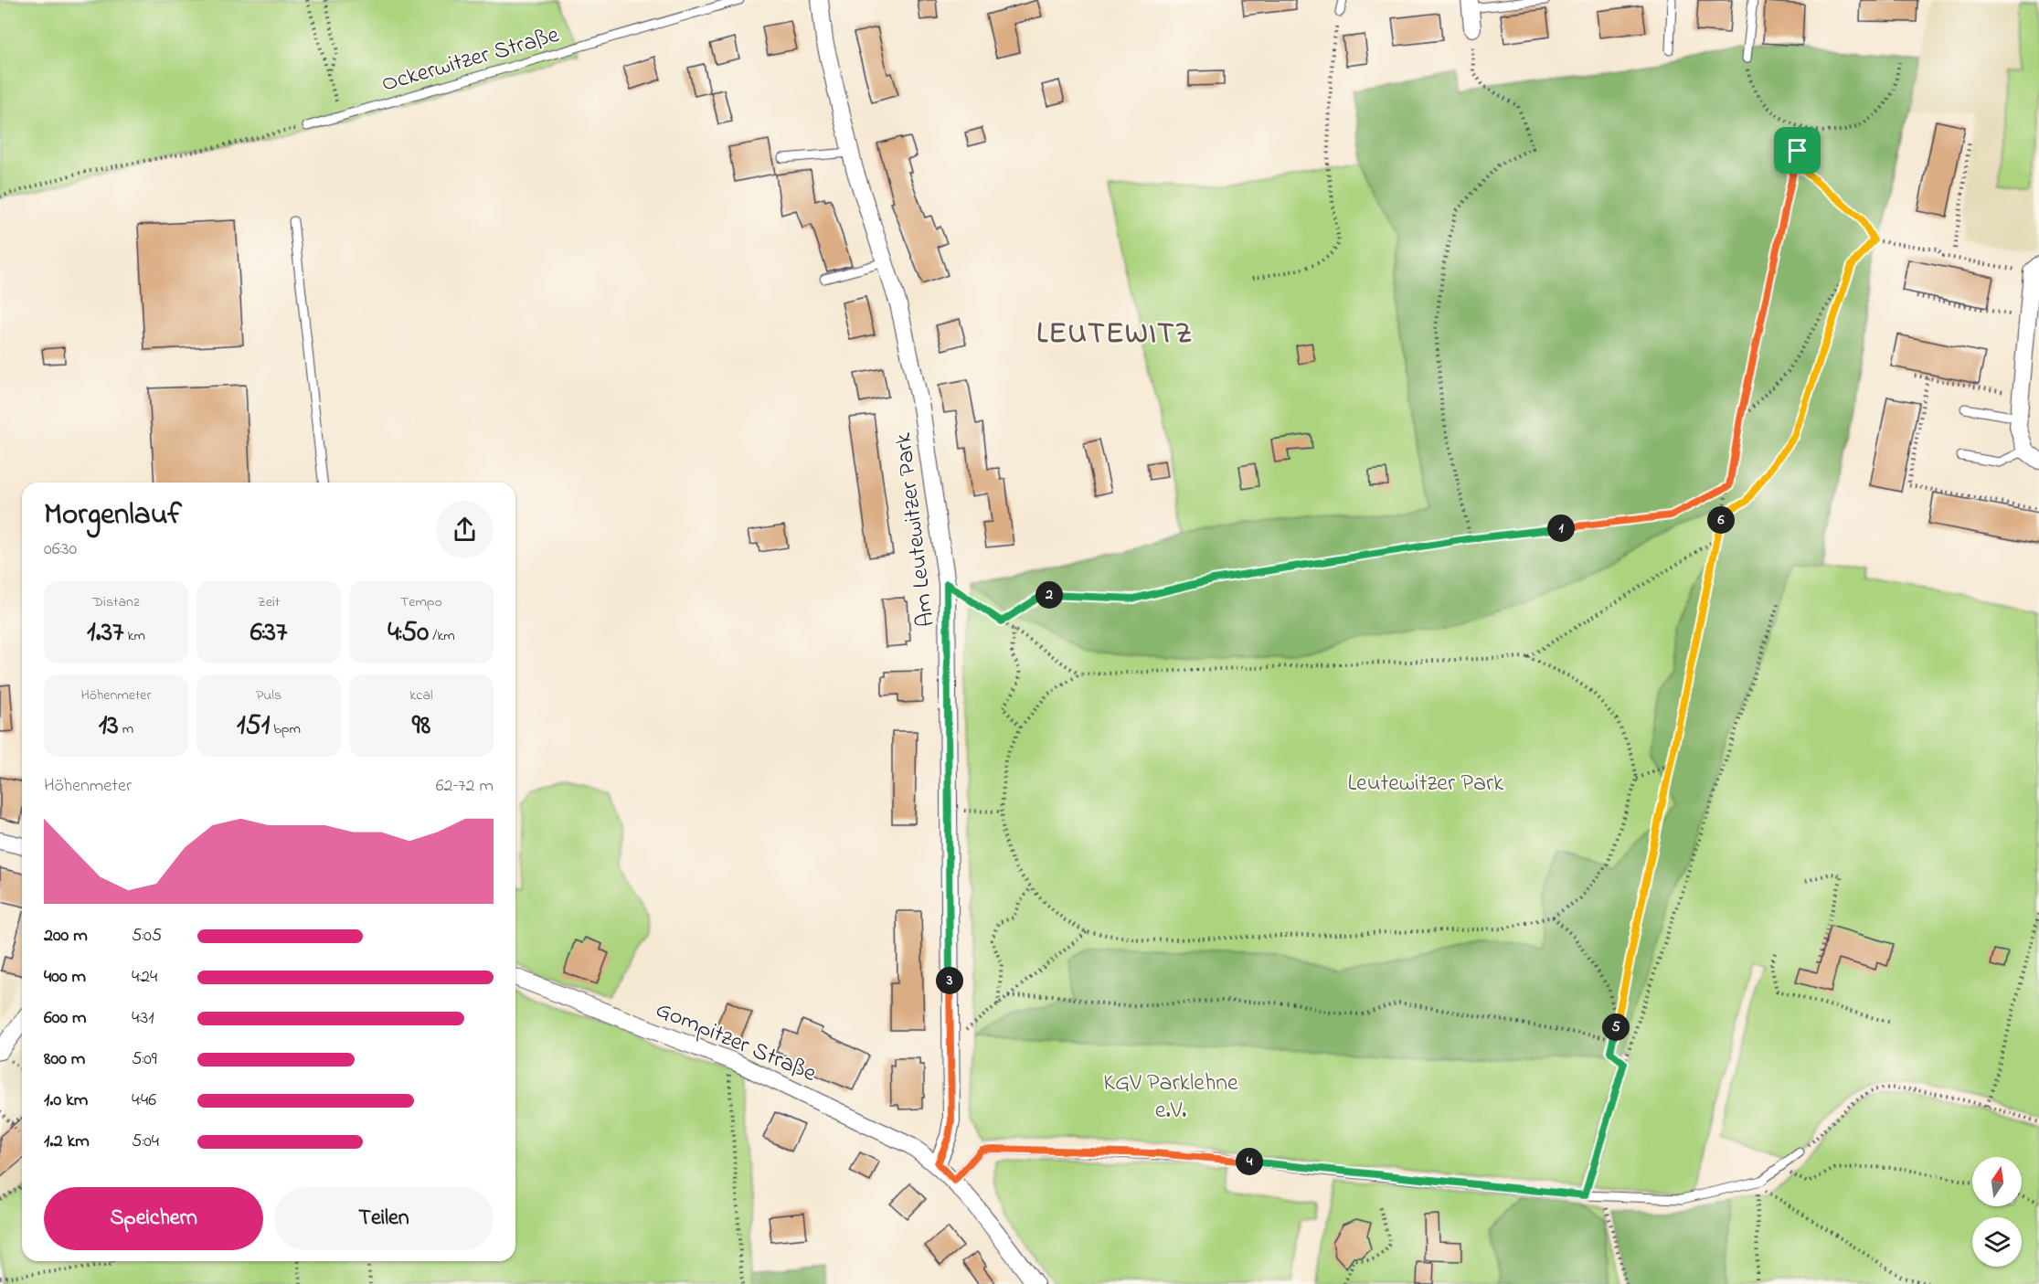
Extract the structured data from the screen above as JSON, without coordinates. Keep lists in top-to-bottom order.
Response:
{
  "streets": {
    "street": ["Am Leutewitzer Park", "Gompitzer Straße"],
    "lane": ["Ockerwitzer Straße"]
  },
  "crossings": [
    ["Am Leutewitzer Park", "Gompitzer Straße"]
  ],
  "districts": ["LEUTEWITZ"],
  "parks": ["Leutewitzer Park", "KGV Parklehne e.V."],
  "north": "top",
  "page": {
    "heading": ["Morgenlauf", "06:30"],
    "pins": [
      "6",
      "1",
      "2",
      "3",
      "5",
      "4"
    ],
    "stats": [
      ["Distanz", "1.37 km"],
      ["Zeit", "6:37"],
      ["Tempo", "4:50 /km"],
      ["Höhenmeter", "13 m"],
      ["Puls", "151 bpm"],
      ["kcal", "98"]
    ],
    "chart": ["Höhenmeter", "62–72 m"],
    "list": [
      {
        "name": "200 m",
        "note": "5:05"
      },
      {
        "name": "400 m",
        "note": "4:24"
      },
      {
        "name": "600 m",
        "note": "4:31"
      },
      {
        "name": "800 m",
        "note": "5:09"
      },
      {
        "name": "1.0 km",
        "note": "4:46"
      },
      {
        "name": "1.2 km",
        "note": "5:04"
      }
    ],
    "buttons": ["Speichern", "Teilen"]
  }
}
